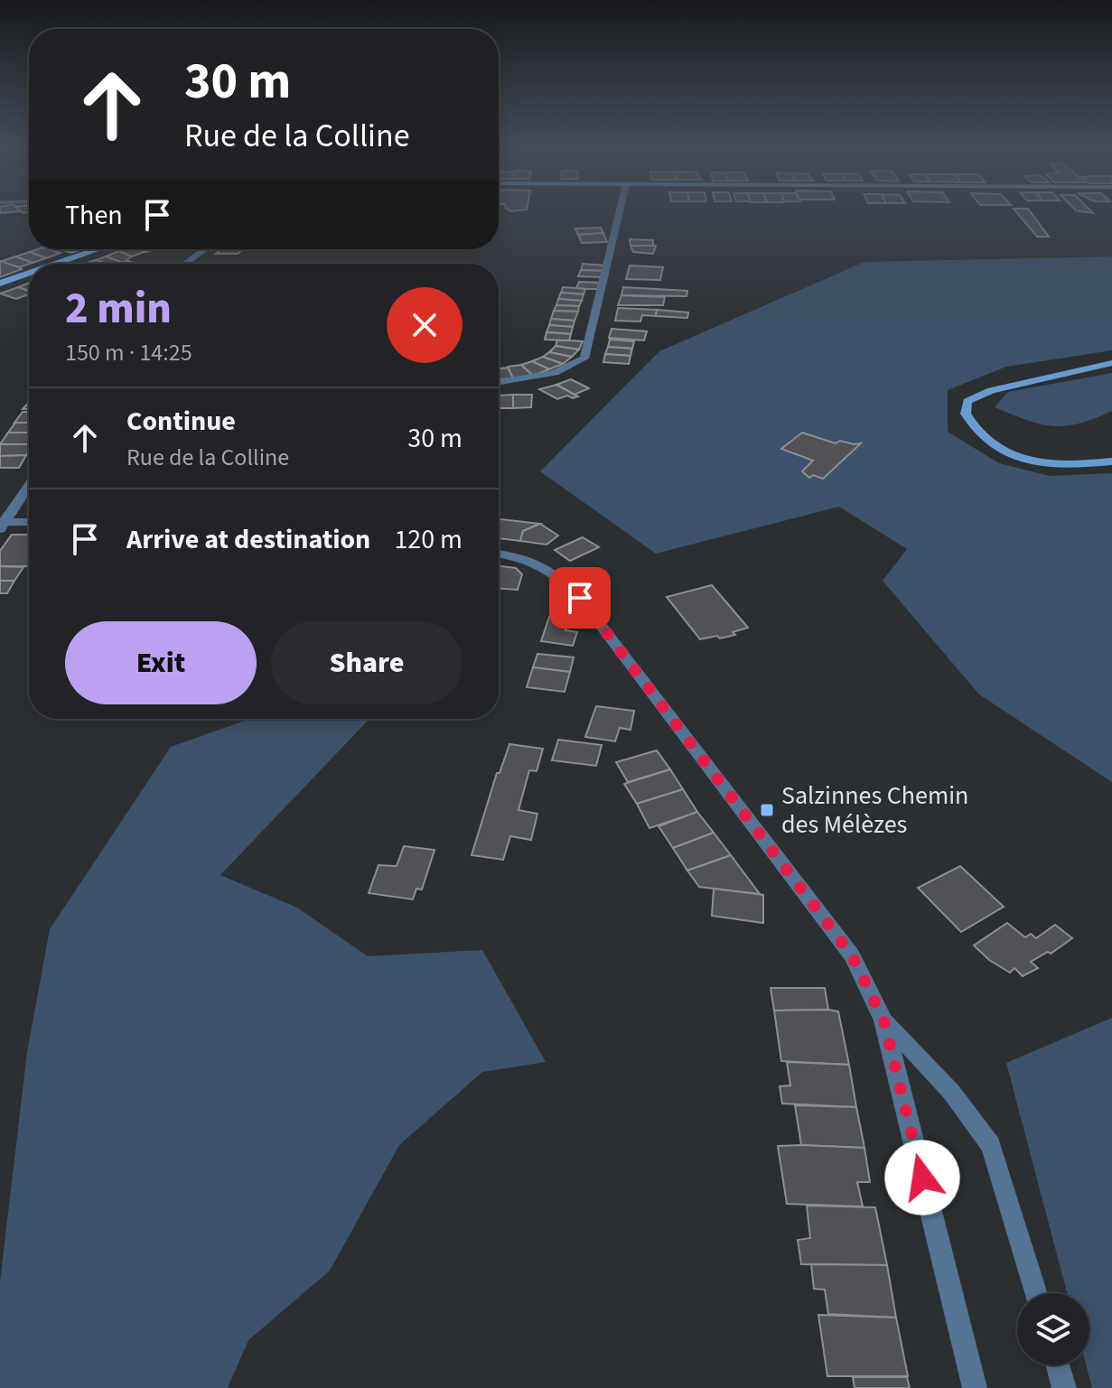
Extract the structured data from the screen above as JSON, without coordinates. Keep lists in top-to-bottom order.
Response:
{
  "places": {
    "transit": ["Salzinnes Chemin des Mélèzes"]
  },
  "page": {
    "turn": ["30 m", "Rue de la Colline"],
    "then": "Then",
    "heading": ["2 min", "150 m · 14:25"],
    "list": [
      {
        "name": "Continue",
        "note": "Rue de la Colline",
        "value": "30 m"
      },
      {
        "name": "Arrive at destination",
        "value": "120 m"
      }
    ],
    "buttons": ["Exit", "Share"]
  }
}
